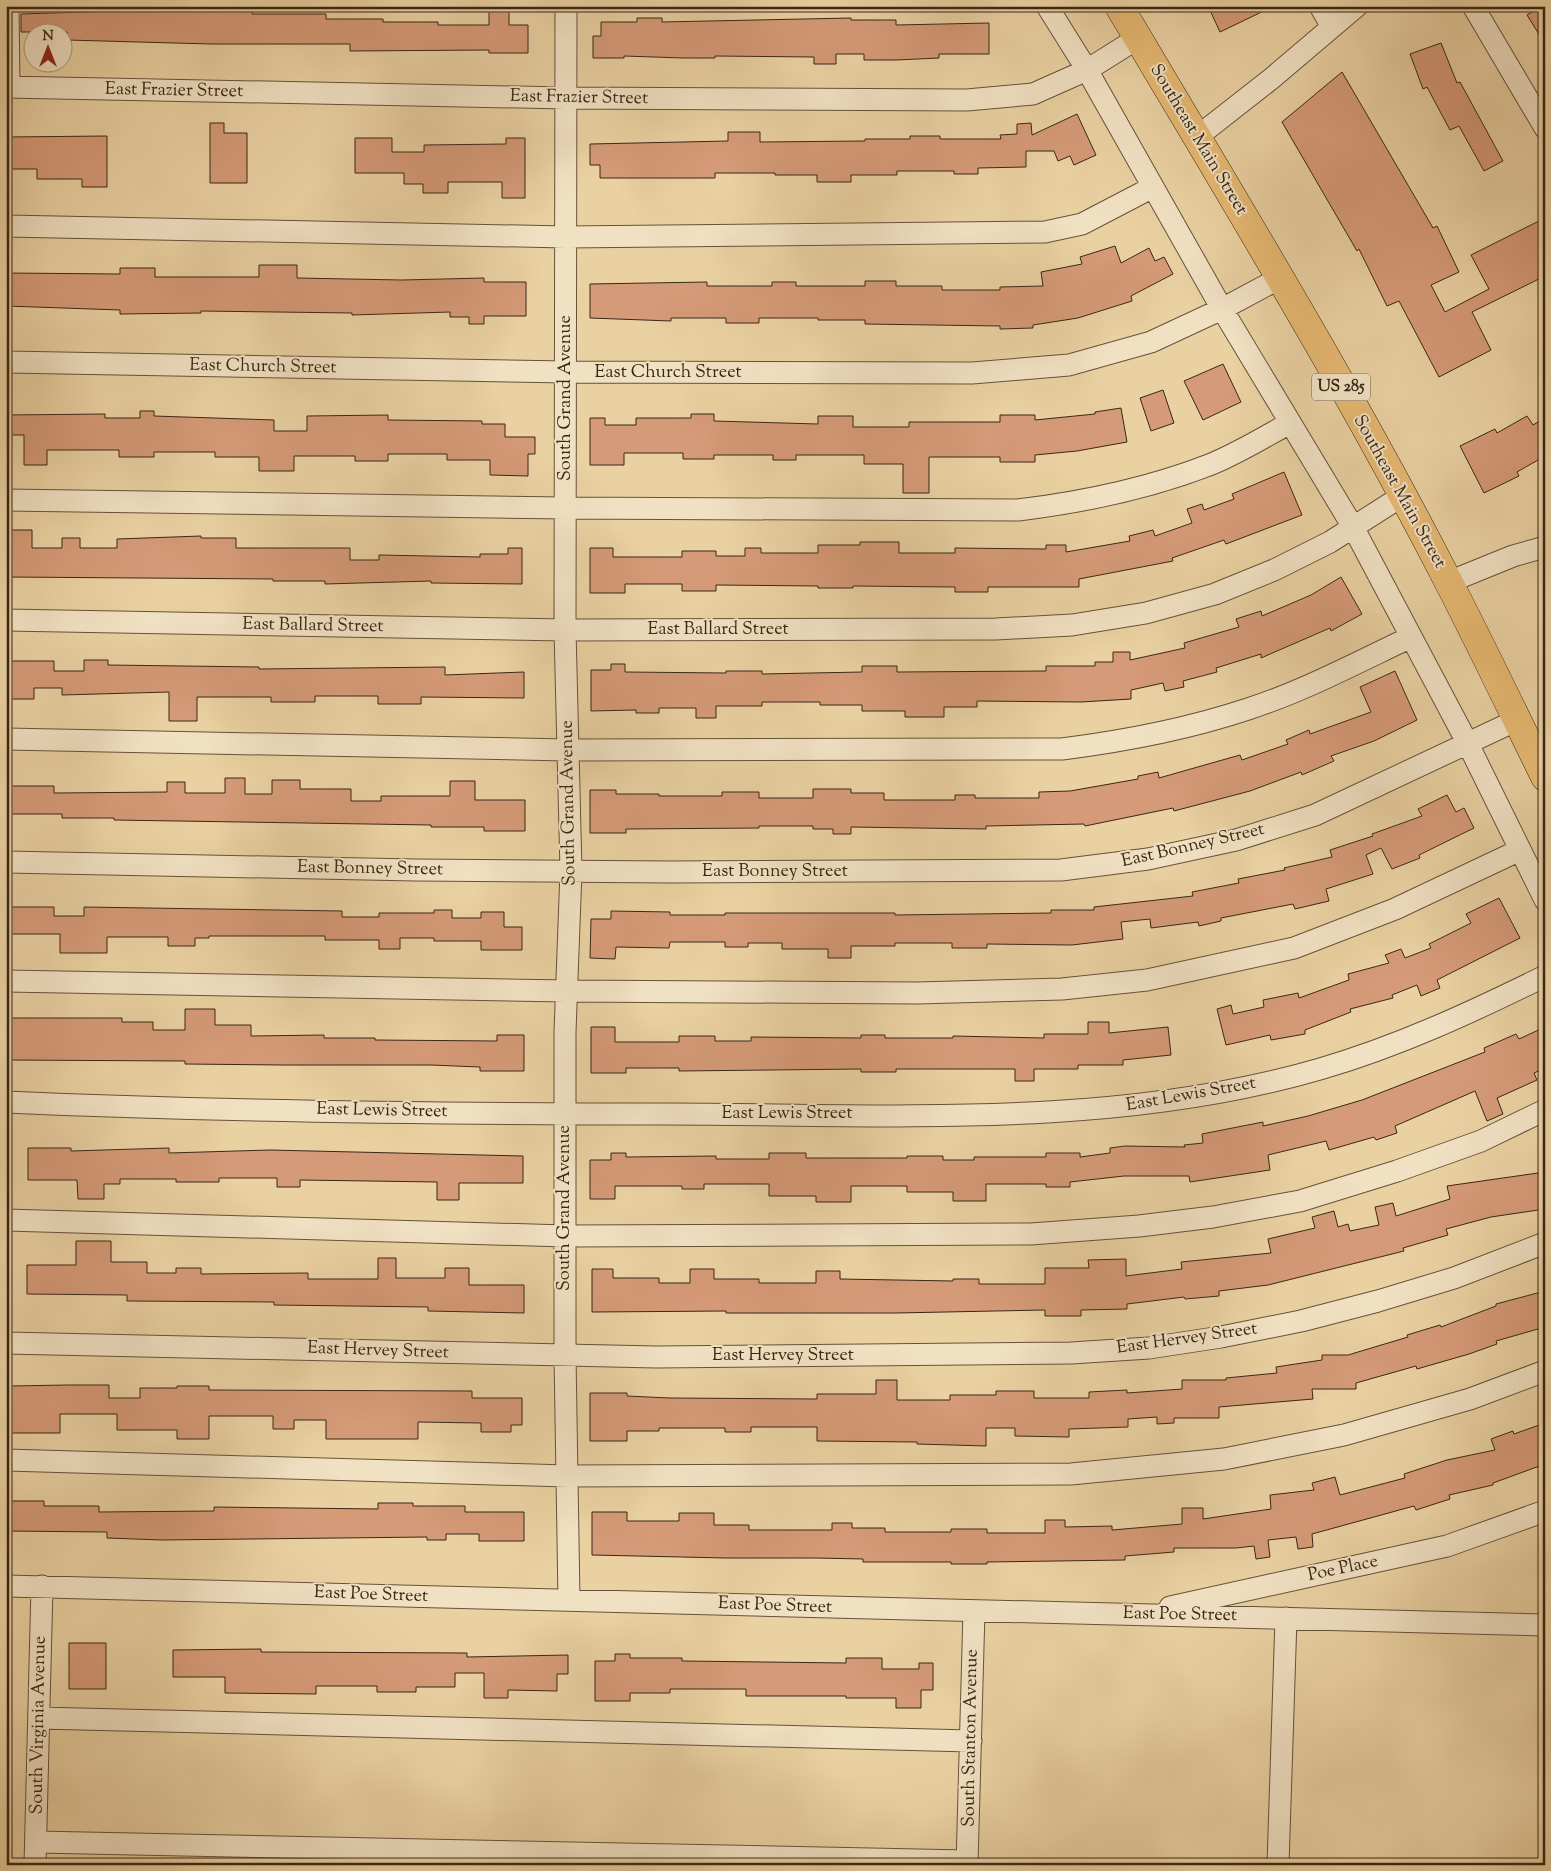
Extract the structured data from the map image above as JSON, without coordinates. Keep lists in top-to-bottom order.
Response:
{
  "streets": {
    "main road": ["Southeast Main Street", "US 285"],
    "street": [
      "East Frazier Street",
      "East Church Street",
      "South Grand Avenue",
      "East Ballard Street",
      "East Bonney Street",
      "East Lewis Street",
      "East Hervey Street",
      "Poe Place",
      "East Poe Street",
      "South Virginia Avenue",
      "South Stanton Avenue"
    ]
  },
  "crossings": [
    ["East Frazier Street", "Southeast Main Street"],
    ["East Frazier Street", "South Grand Avenue"],
    ["Southeast Main Street", "East Church Street"],
    ["Southeast Main Street", "East Ballard Street"],
    ["Southeast Main Street", "East Bonney Street"],
    ["East Church Street", "South Grand Avenue"],
    ["South Grand Avenue", "East Ballard Street"],
    ["South Grand Avenue", "East Bonney Street"],
    ["South Grand Avenue", "East Lewis Street"],
    ["South Grand Avenue", "East Hervey Street"],
    ["South Grand Avenue", "East Poe Street"],
    ["Poe Place", "East Poe Street"],
    ["East Poe Street", "South Virginia Avenue"],
    ["East Poe Street", "South Stanton Avenue"]
  ],
  "north": "top"
}
